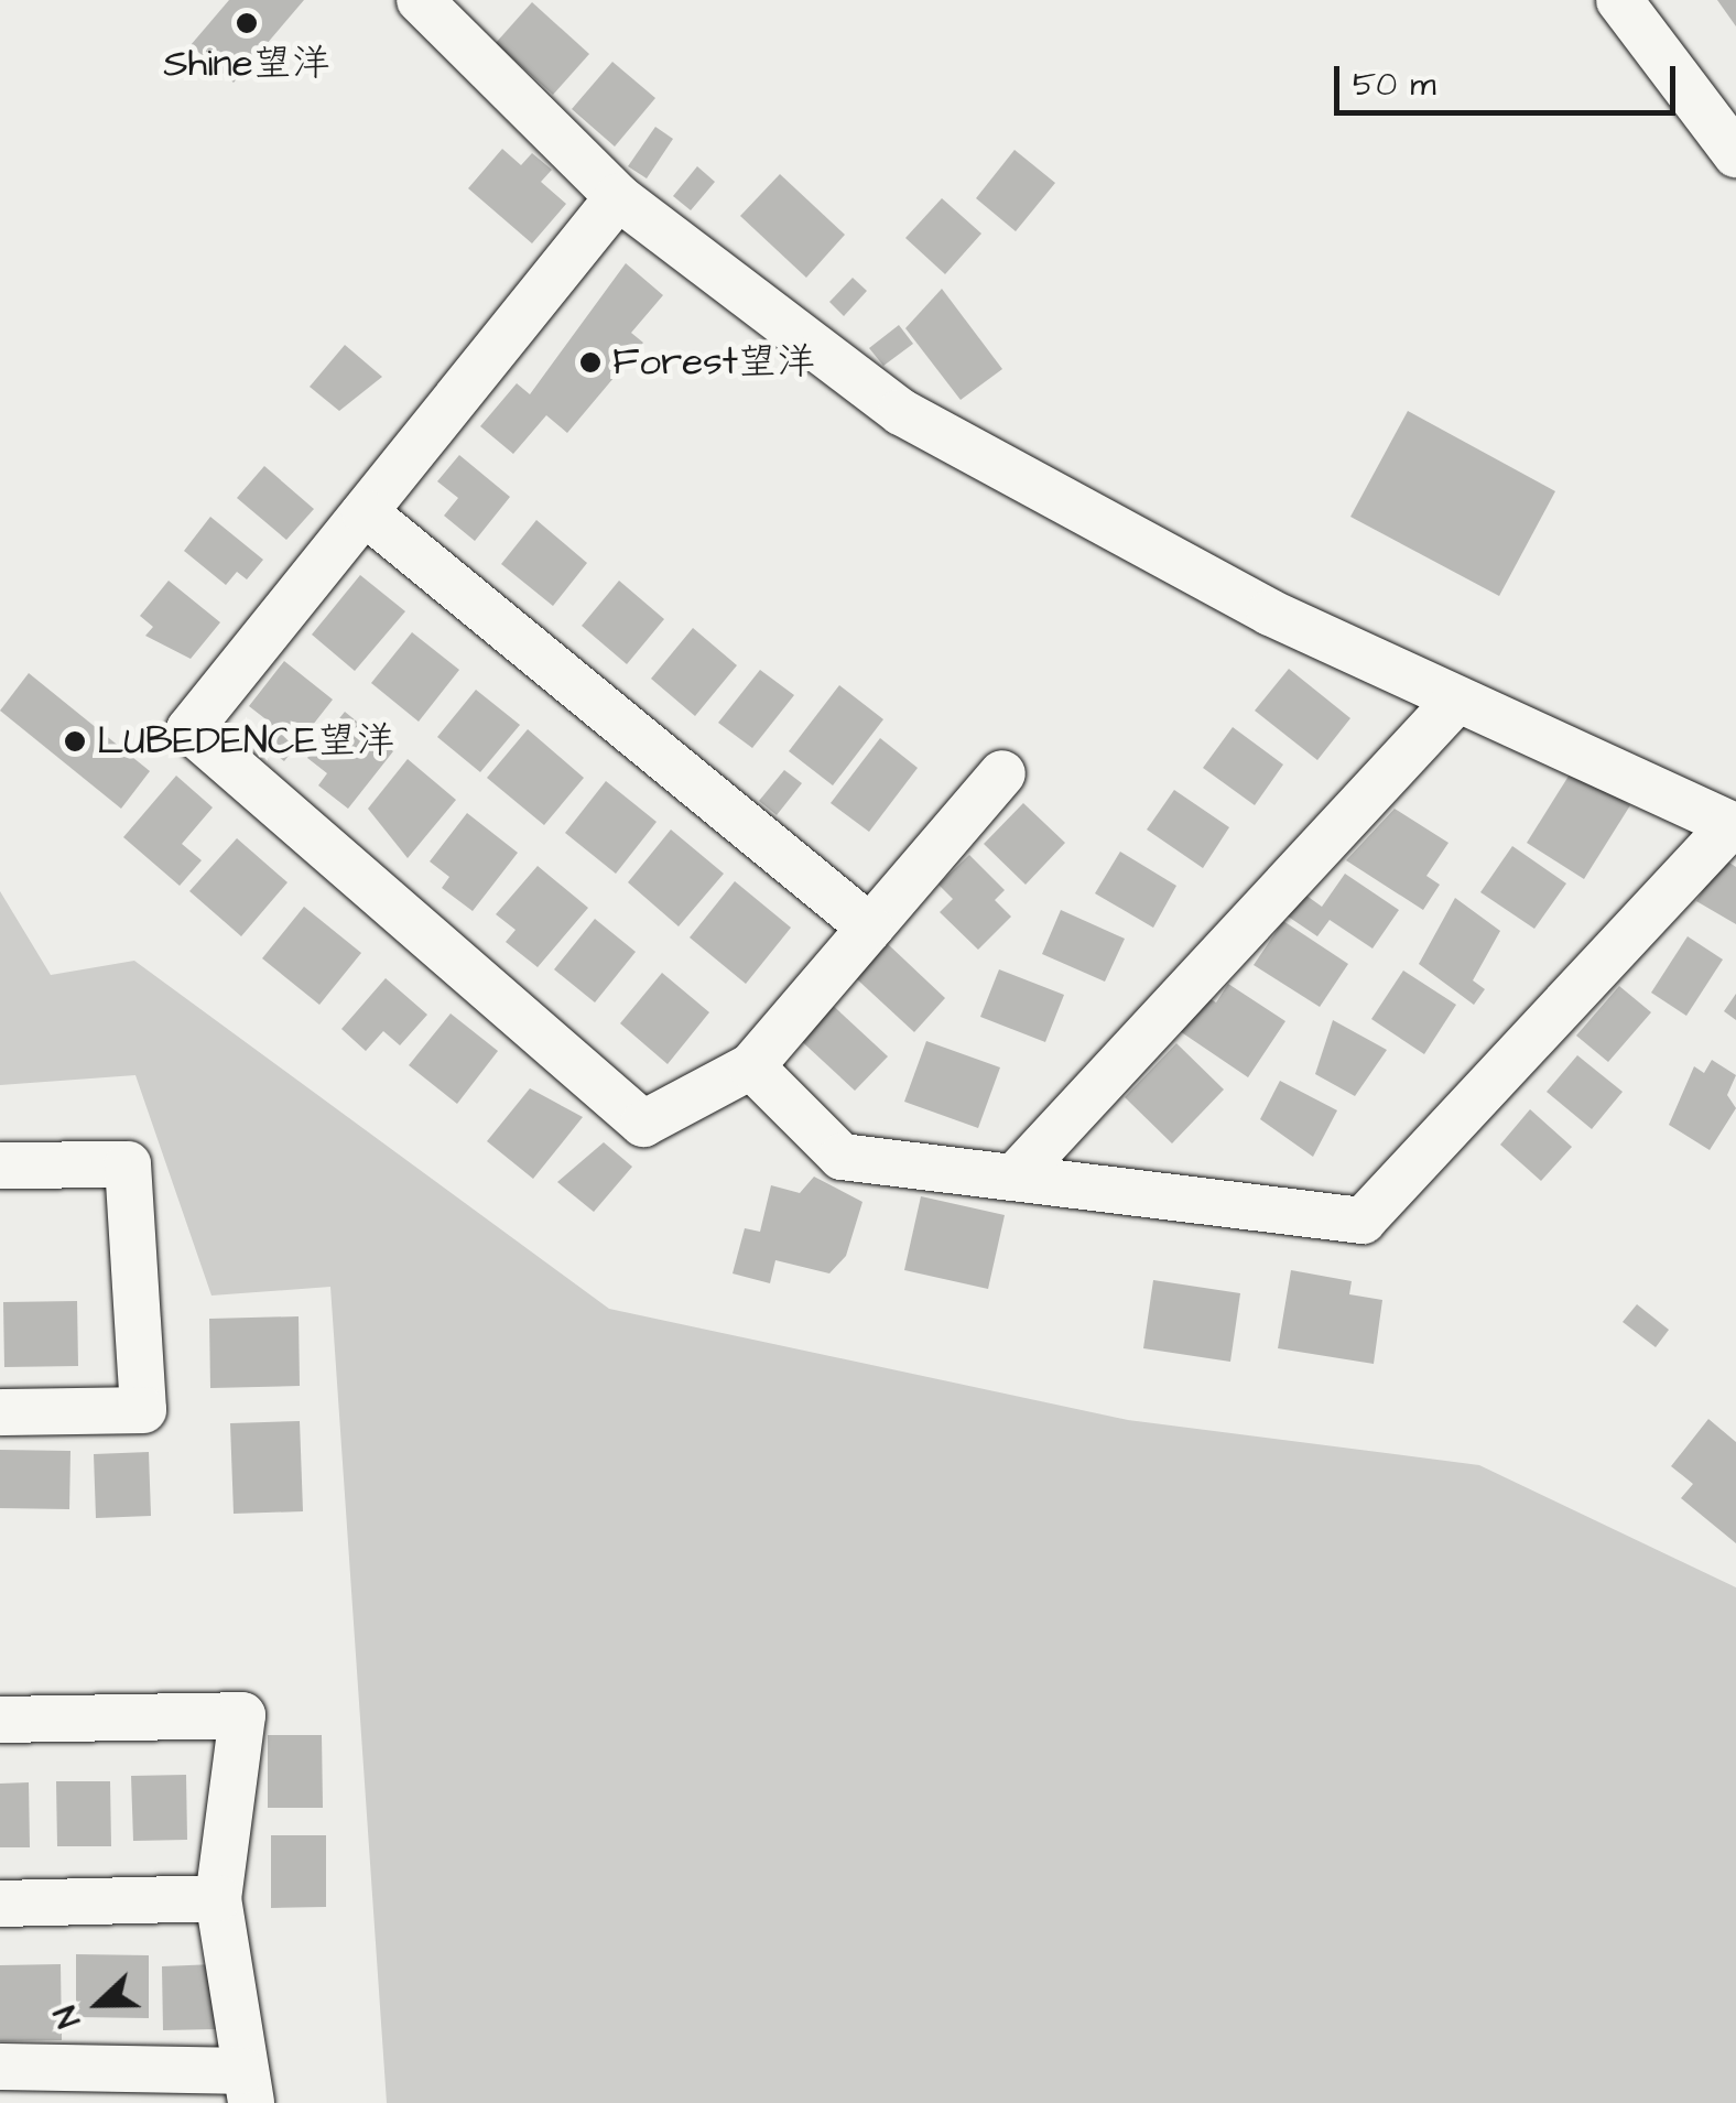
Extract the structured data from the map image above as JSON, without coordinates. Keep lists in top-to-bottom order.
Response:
{
  "places": ["Shine望洋", "Forest望洋", "LUBEDENCE望洋"],
  "scale_bar": "50 m",
  "north": "left"
}
